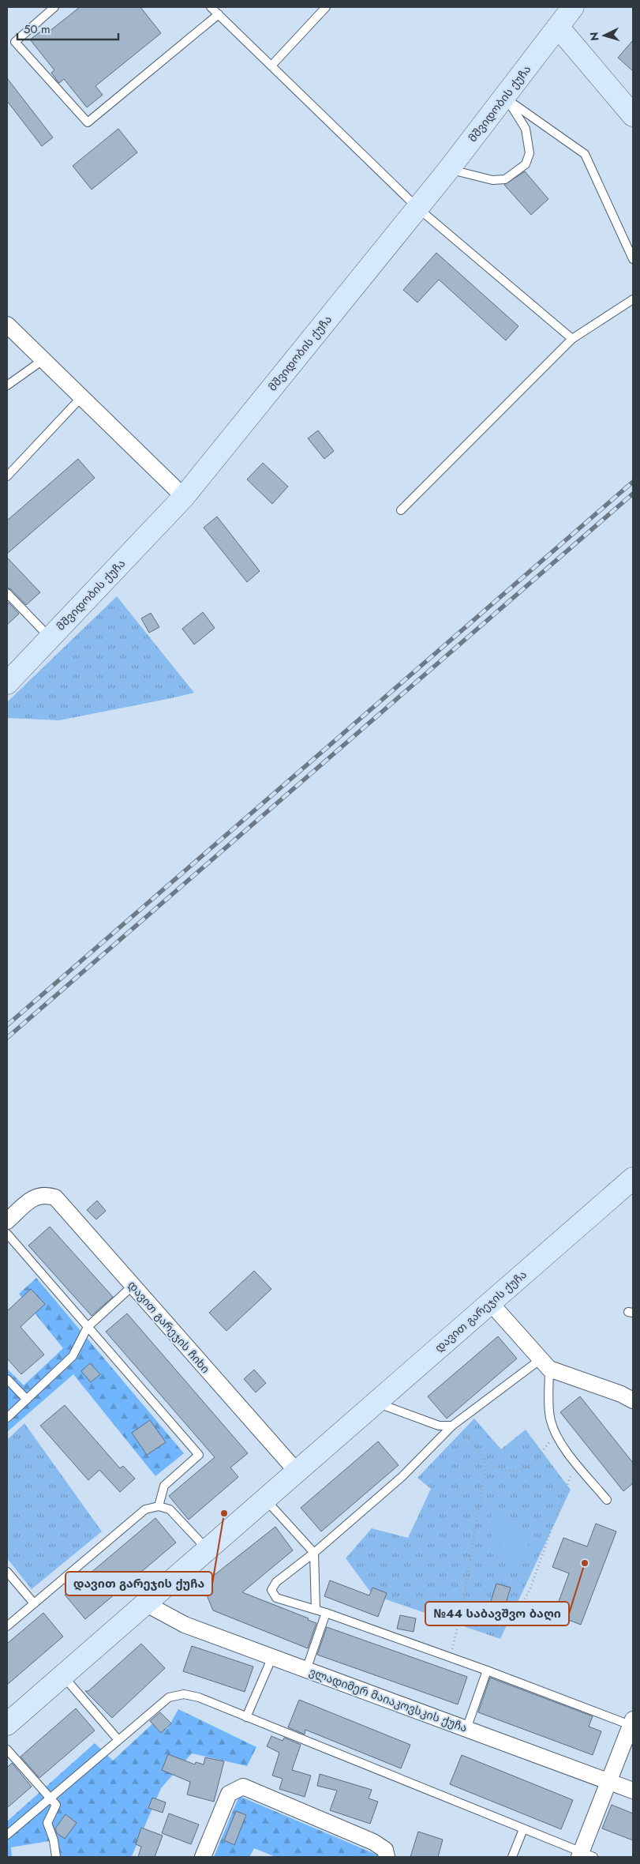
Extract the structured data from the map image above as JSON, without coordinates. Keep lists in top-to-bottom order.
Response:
{
  "streets": {
    "main road": ["მშვიდობის ქუჩა", "დავით გარეჯის ქუჩა"],
    "street": ["დავით გარეჯის ჩიხი", "ვლადიმერ მაიაკოვსკის ქუჩა"]
  },
  "crossings": [
    ["დავით გარეჯის ქუჩა", "დავით გარეჯის ჩიხი"],
    ["დავით გარეჯის ქუჩა", "ვლადიმერ მაიაკოვსკის ქუჩა"]
  ],
  "places": ["დავით გარეჯის ქუჩა", "№44 საბავშვო ბაღი"],
  "scale_bar": "50 m",
  "north": "left"
}
